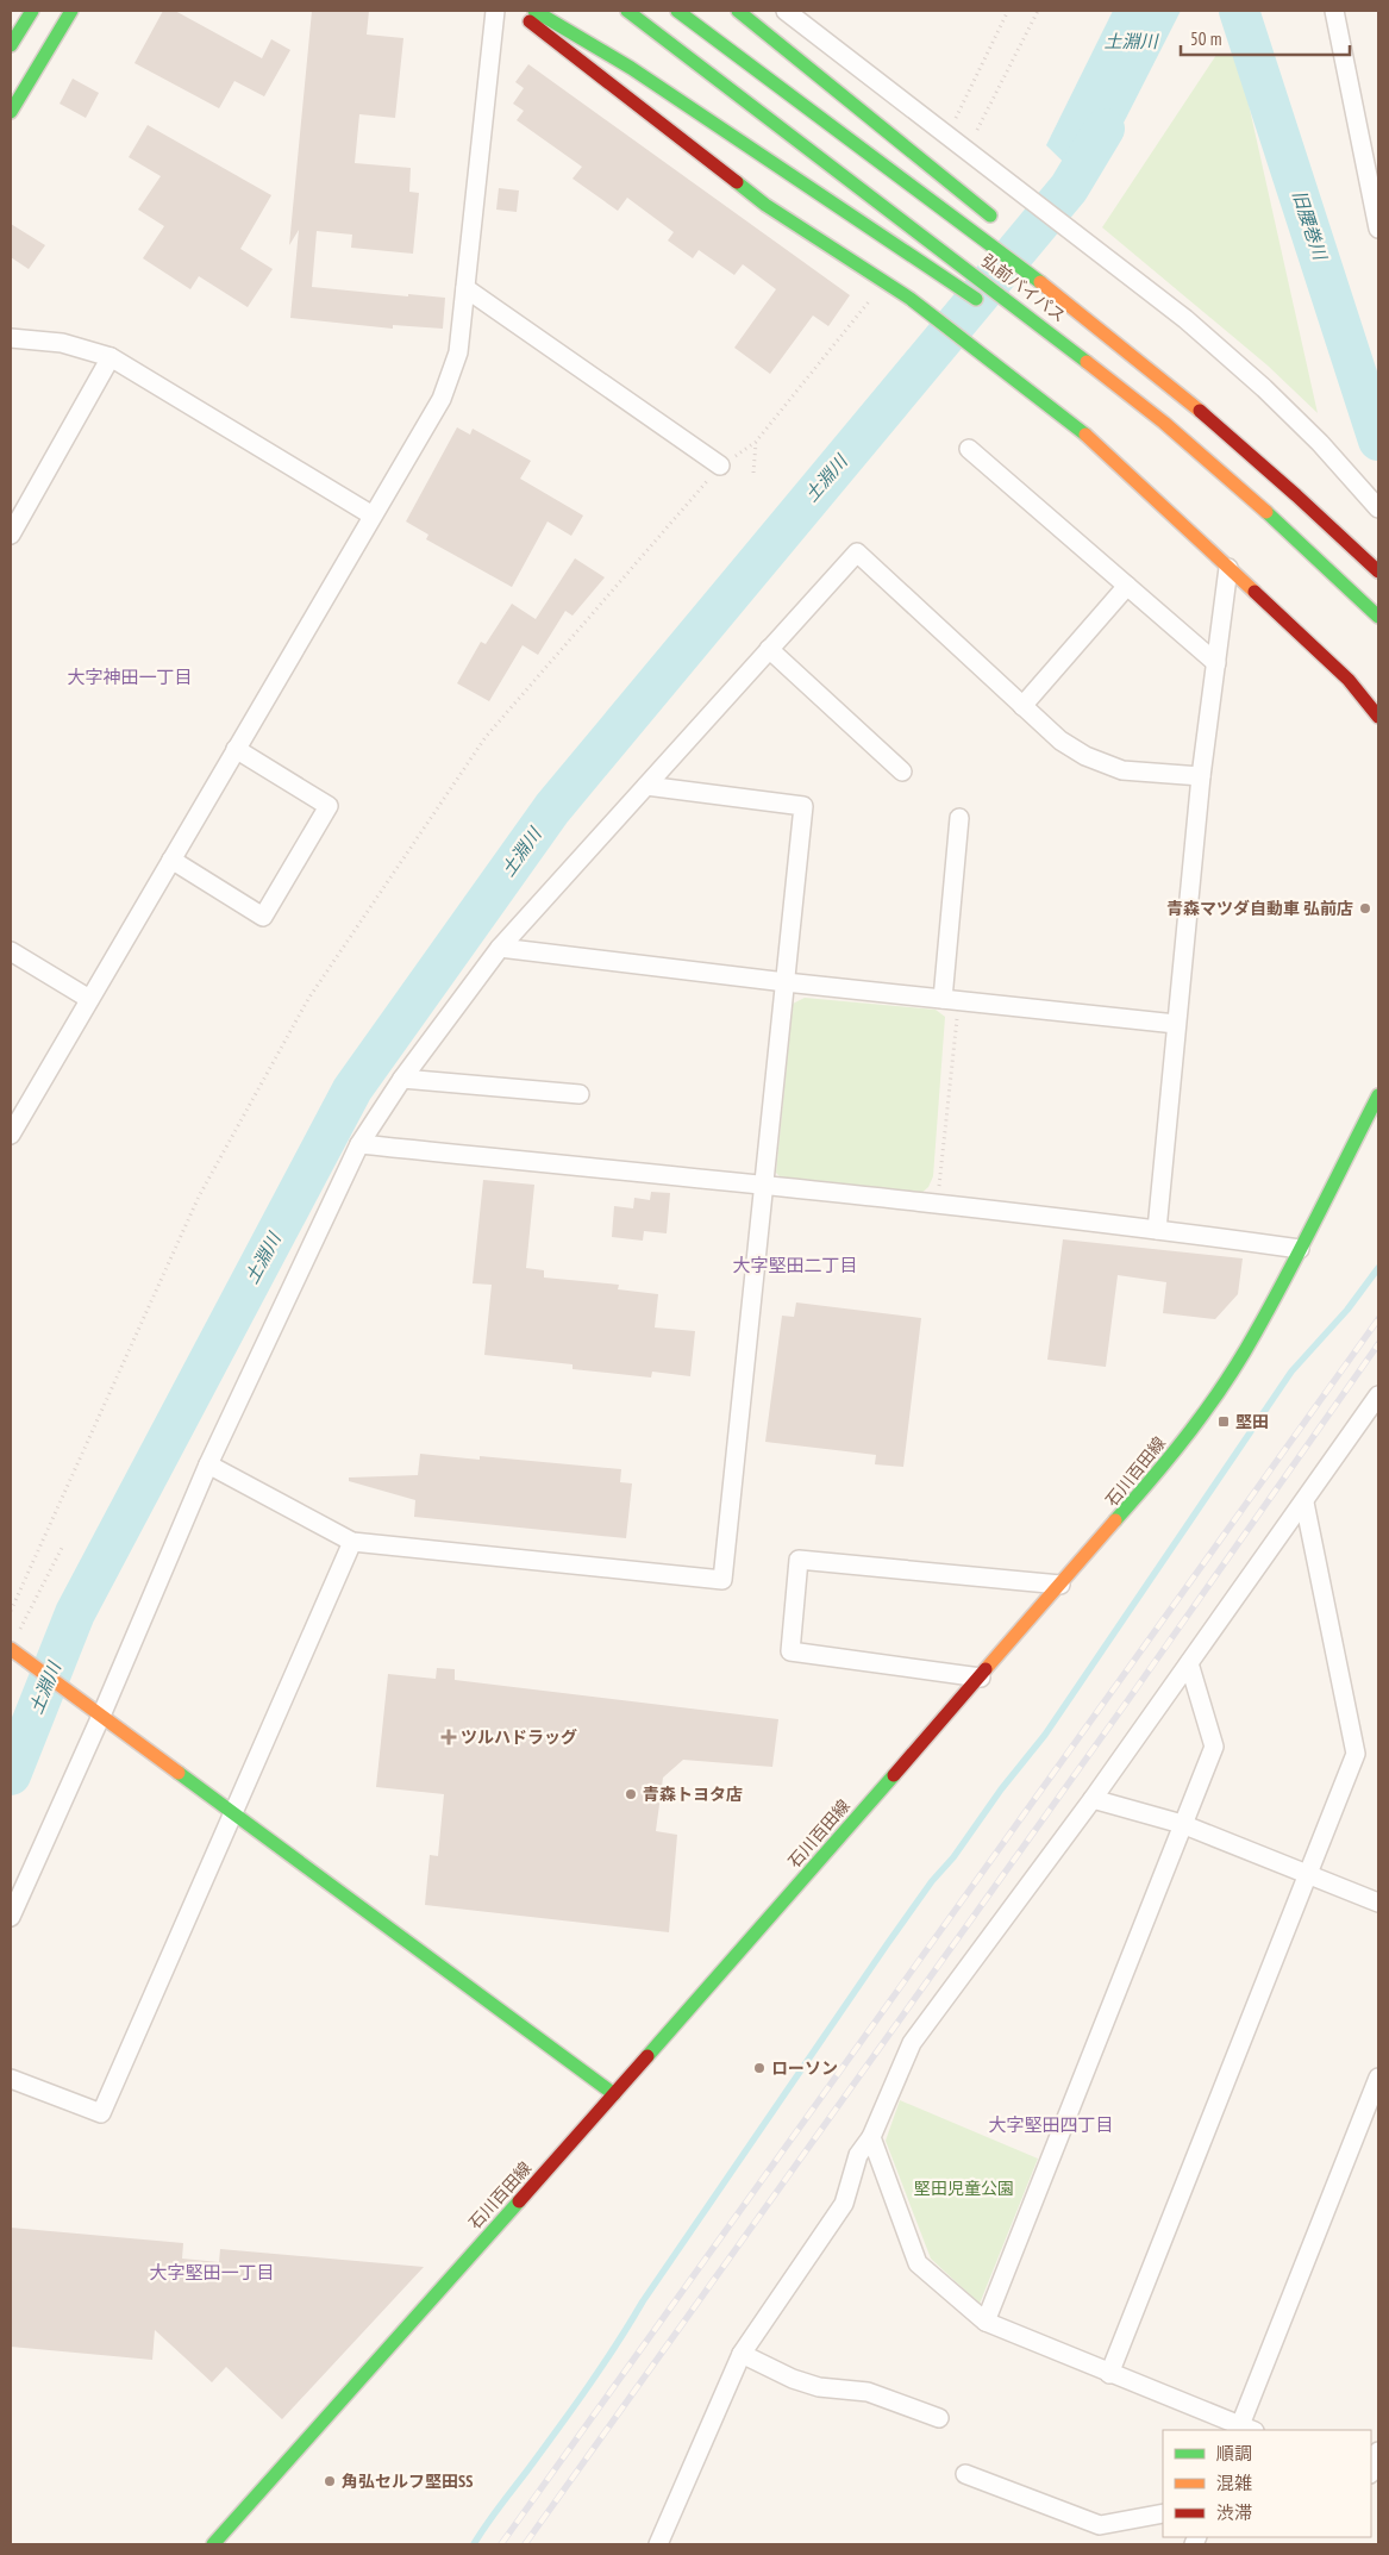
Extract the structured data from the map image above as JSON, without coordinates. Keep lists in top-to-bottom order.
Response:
{
  "streets": {
    "main road": ["弘前バイパス", "石川百田線"]
  },
  "districts": [
    "大字神田一丁目",
    "大字堅田二丁目",
    "大字堅田四丁目",
    "大字堅田一丁目"
  ],
  "water": ["土淵川", "旧腰巻川"],
  "parks": ["堅田児童公園"],
  "places": {
    "other": [
      "青森マツダ自動車 弘前店",
      "青森トヨタ店",
      "ローソン",
      "角弘セルフ堅田SS"
    ],
    "transit": ["堅田"],
    "health": ["ツルハドラッグ"]
  },
  "legend": ["順調", "混雑", "渋滞"],
  "scale_bar": "50 m"
}
